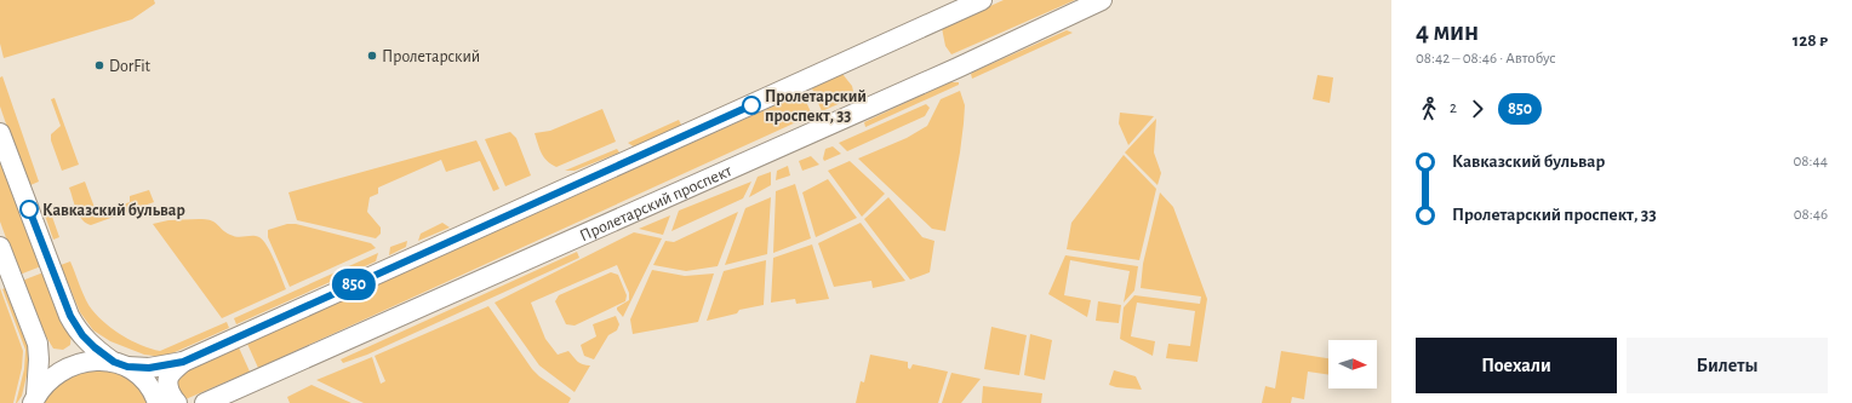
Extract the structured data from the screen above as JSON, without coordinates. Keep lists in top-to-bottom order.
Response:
{
  "streets": {
    "main road": ["Пролетарский проспект"]
  },
  "places": [
    "Пролетарский",
    "DorFit",
    "Пролетарский проспект, 33",
    "Кавказский бульвар"
  ],
  "lines": ["bus line 850"],
  "north": "right",
  "page": {
    "on_map": "850",
    "heading": ["4 мин", "08:42 – 08:46 · Автобус", "128 ₽"],
    "legs": ["2", "850"],
    "list": [
      {
        "name": "Кавказский бульвар",
        "value": "08:44"
      },
      {
        "name": "Пролетарский проспект, 33",
        "value": "08:46"
      }
    ],
    "buttons": ["Поехали", "Билеты"]
  }
}
